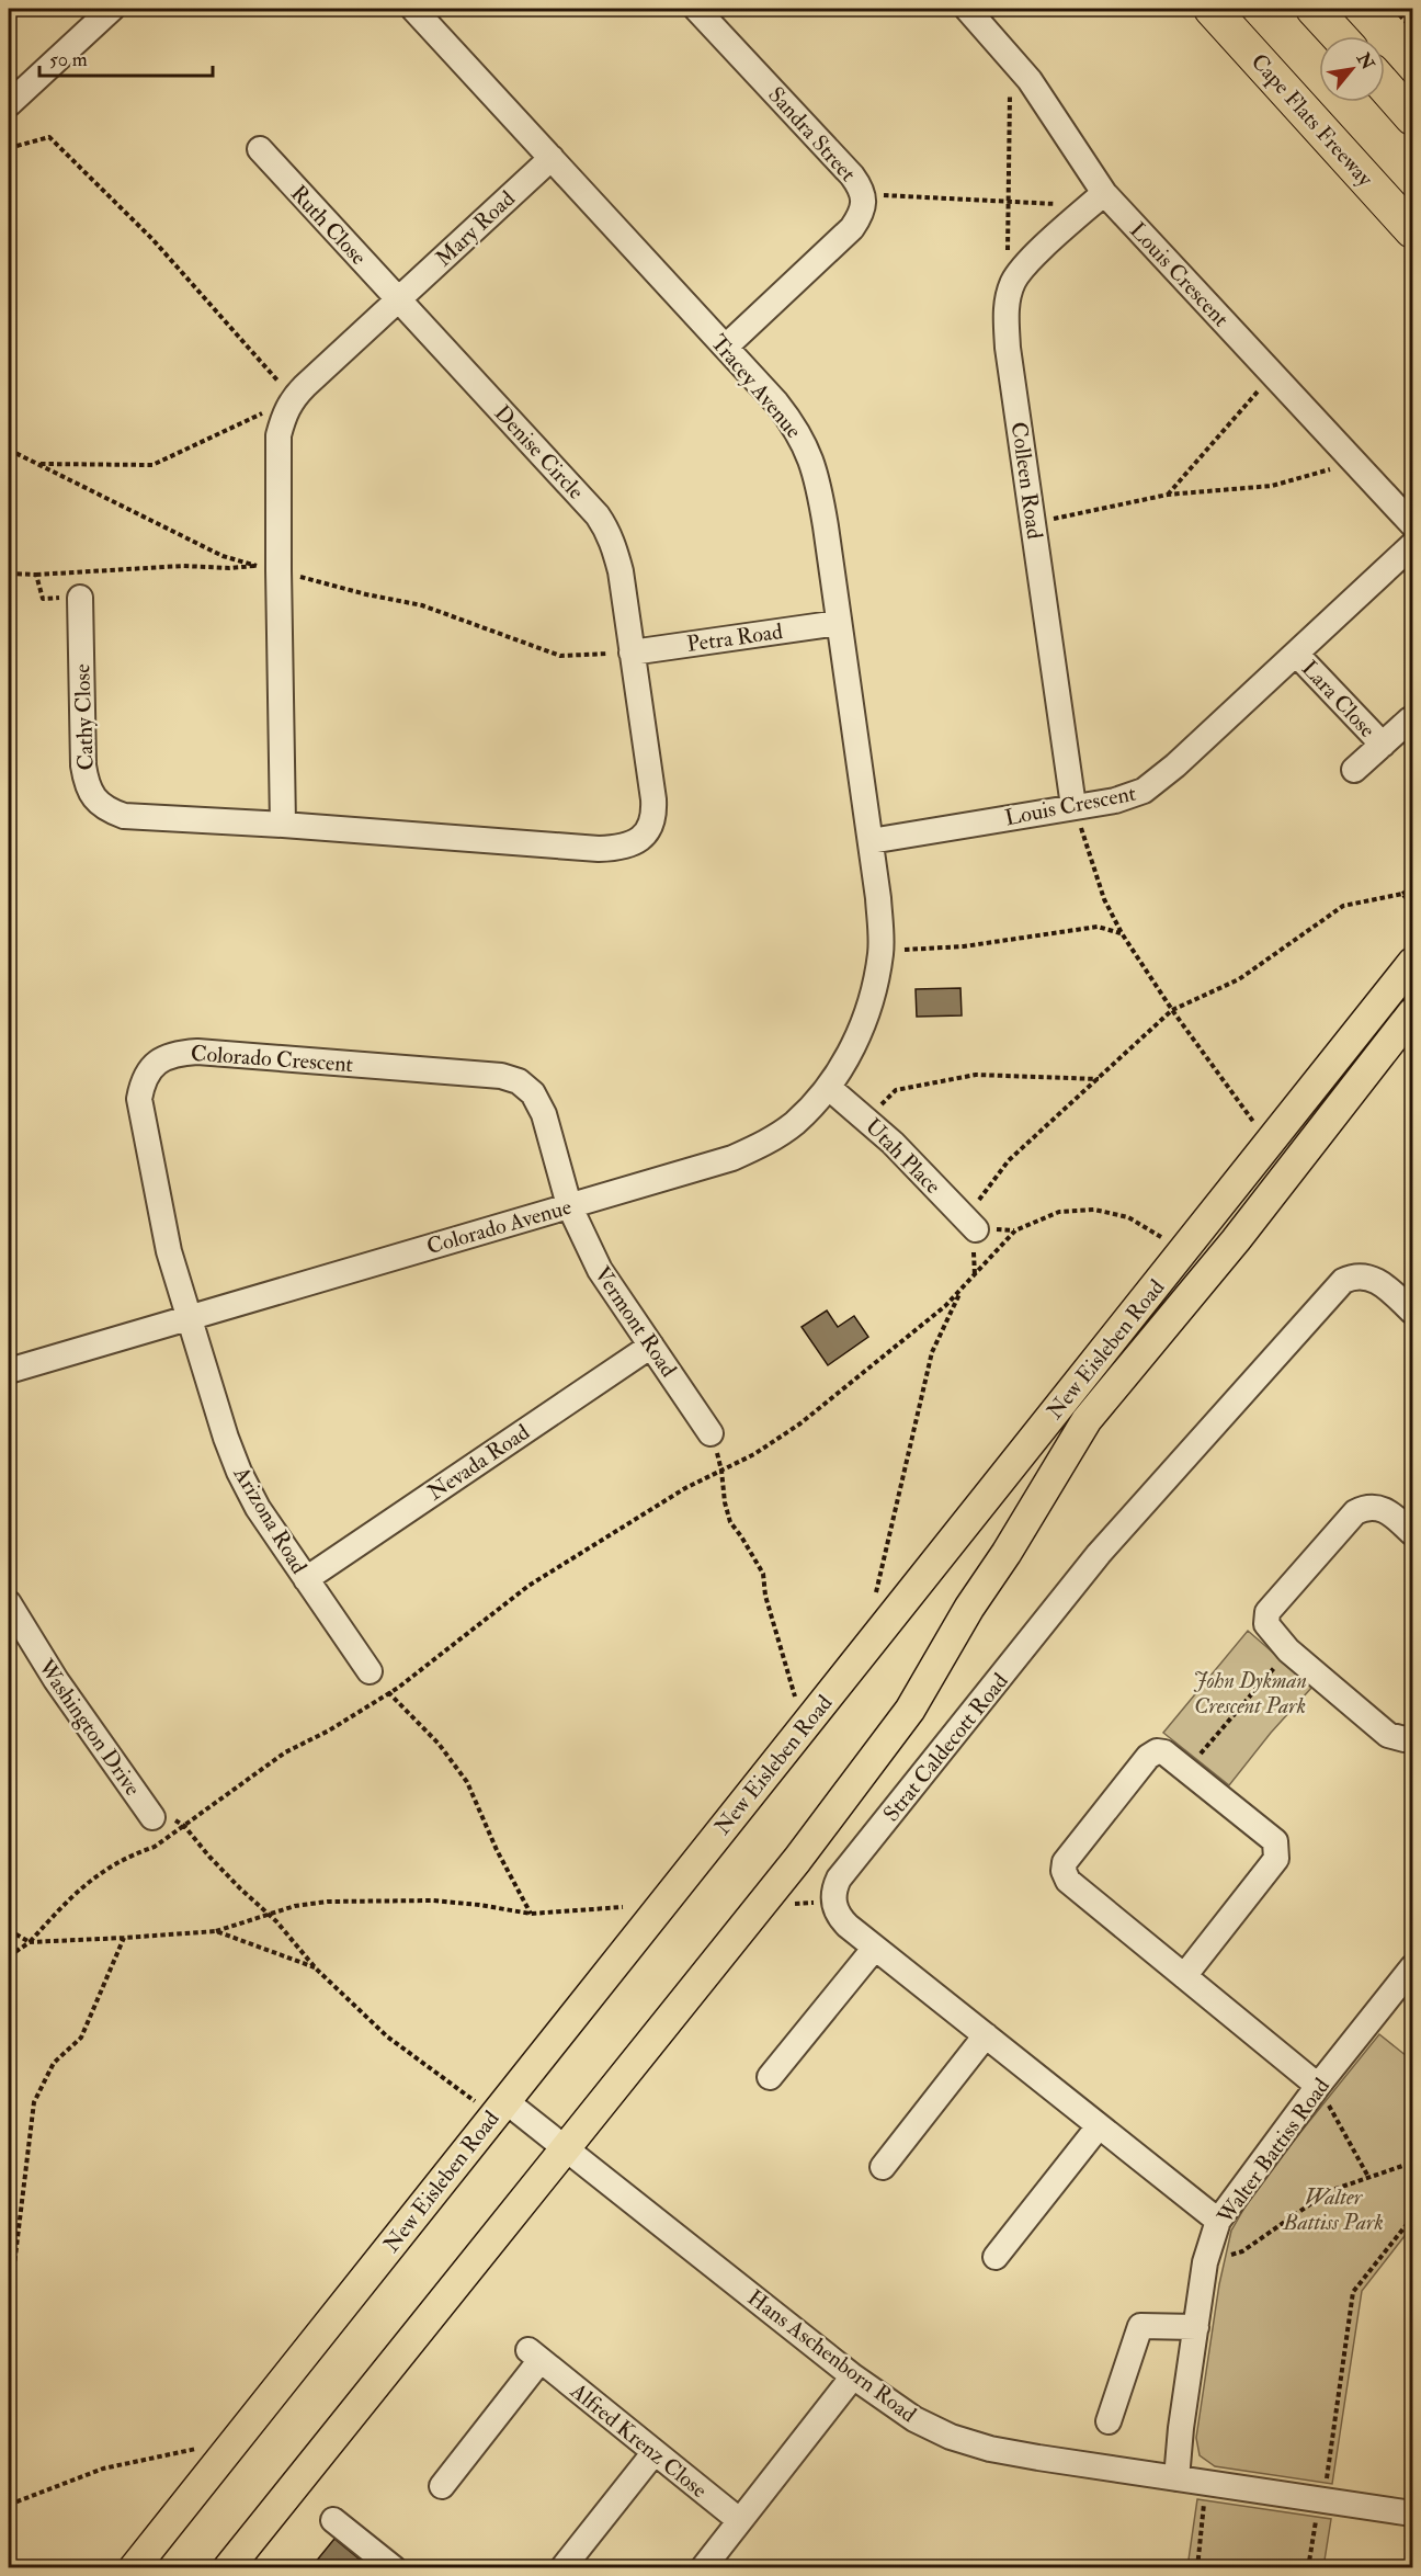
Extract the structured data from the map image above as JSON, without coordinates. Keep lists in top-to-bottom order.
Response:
{
  "streets": {
    "highway": ["Cape Flats Freeway"],
    "main road": ["New Eisleben Road"],
    "street": [
      "Sandra Street",
      "Ruth Close",
      "Mary Road",
      "Louis Crescent",
      "Tracey Avenue",
      "Denise Circle",
      "Colleen Road",
      "Petra Road",
      "Lara Close",
      "Cathy Close",
      "Colorado Crescent",
      "Utah Place",
      "Colorado Avenue",
      "Vermont Road",
      "Nevada Road",
      "Arizona Road",
      "Washington Drive",
      "Strat Caldecott Road",
      "Walter Battiss Road",
      "Hans Aschenborn Road",
      "Alfred Krenz Close"
    ]
  },
  "crossings": [
    ["Sandra Street", "Tracey Avenue"],
    ["Ruth Close", "Mary Road"],
    ["Ruth Close", "Denise Circle"],
    ["Mary Road", "Tracey Avenue"],
    ["Mary Road", "Denise Circle"],
    ["Louis Crescent", "Tracey Avenue"],
    ["Louis Crescent", "Colleen Road"],
    ["Louis Crescent", "Lara Close"],
    ["Tracey Avenue", "Petra Road"],
    ["Tracey Avenue", "Colorado Avenue"],
    ["Denise Circle", "Petra Road"],
    ["Denise Circle", "Cathy Close"],
    ["Colorado Crescent", "Colorado Avenue"],
    ["Colorado Crescent", "Vermont Road"],
    ["Colorado Crescent", "Arizona Road"],
    ["Utah Place", "Colorado Avenue"],
    ["Colorado Avenue", "Vermont Road"],
    ["Colorado Avenue", "Arizona Road"],
    ["Vermont Road", "Nevada Road"],
    ["New Eisleben Road", "Hans Aschenborn Road"],
    ["Nevada Road", "Arizona Road"],
    ["Strat Caldecott Road", "Walter Battiss Road"],
    ["Walter Battiss Road", "Hans Aschenborn Road"]
  ],
  "parks": ["John Dykman Crescent Park", "Walter Battiss Park"],
  "scale_bar": "50 m",
  "north": "top right"
}
